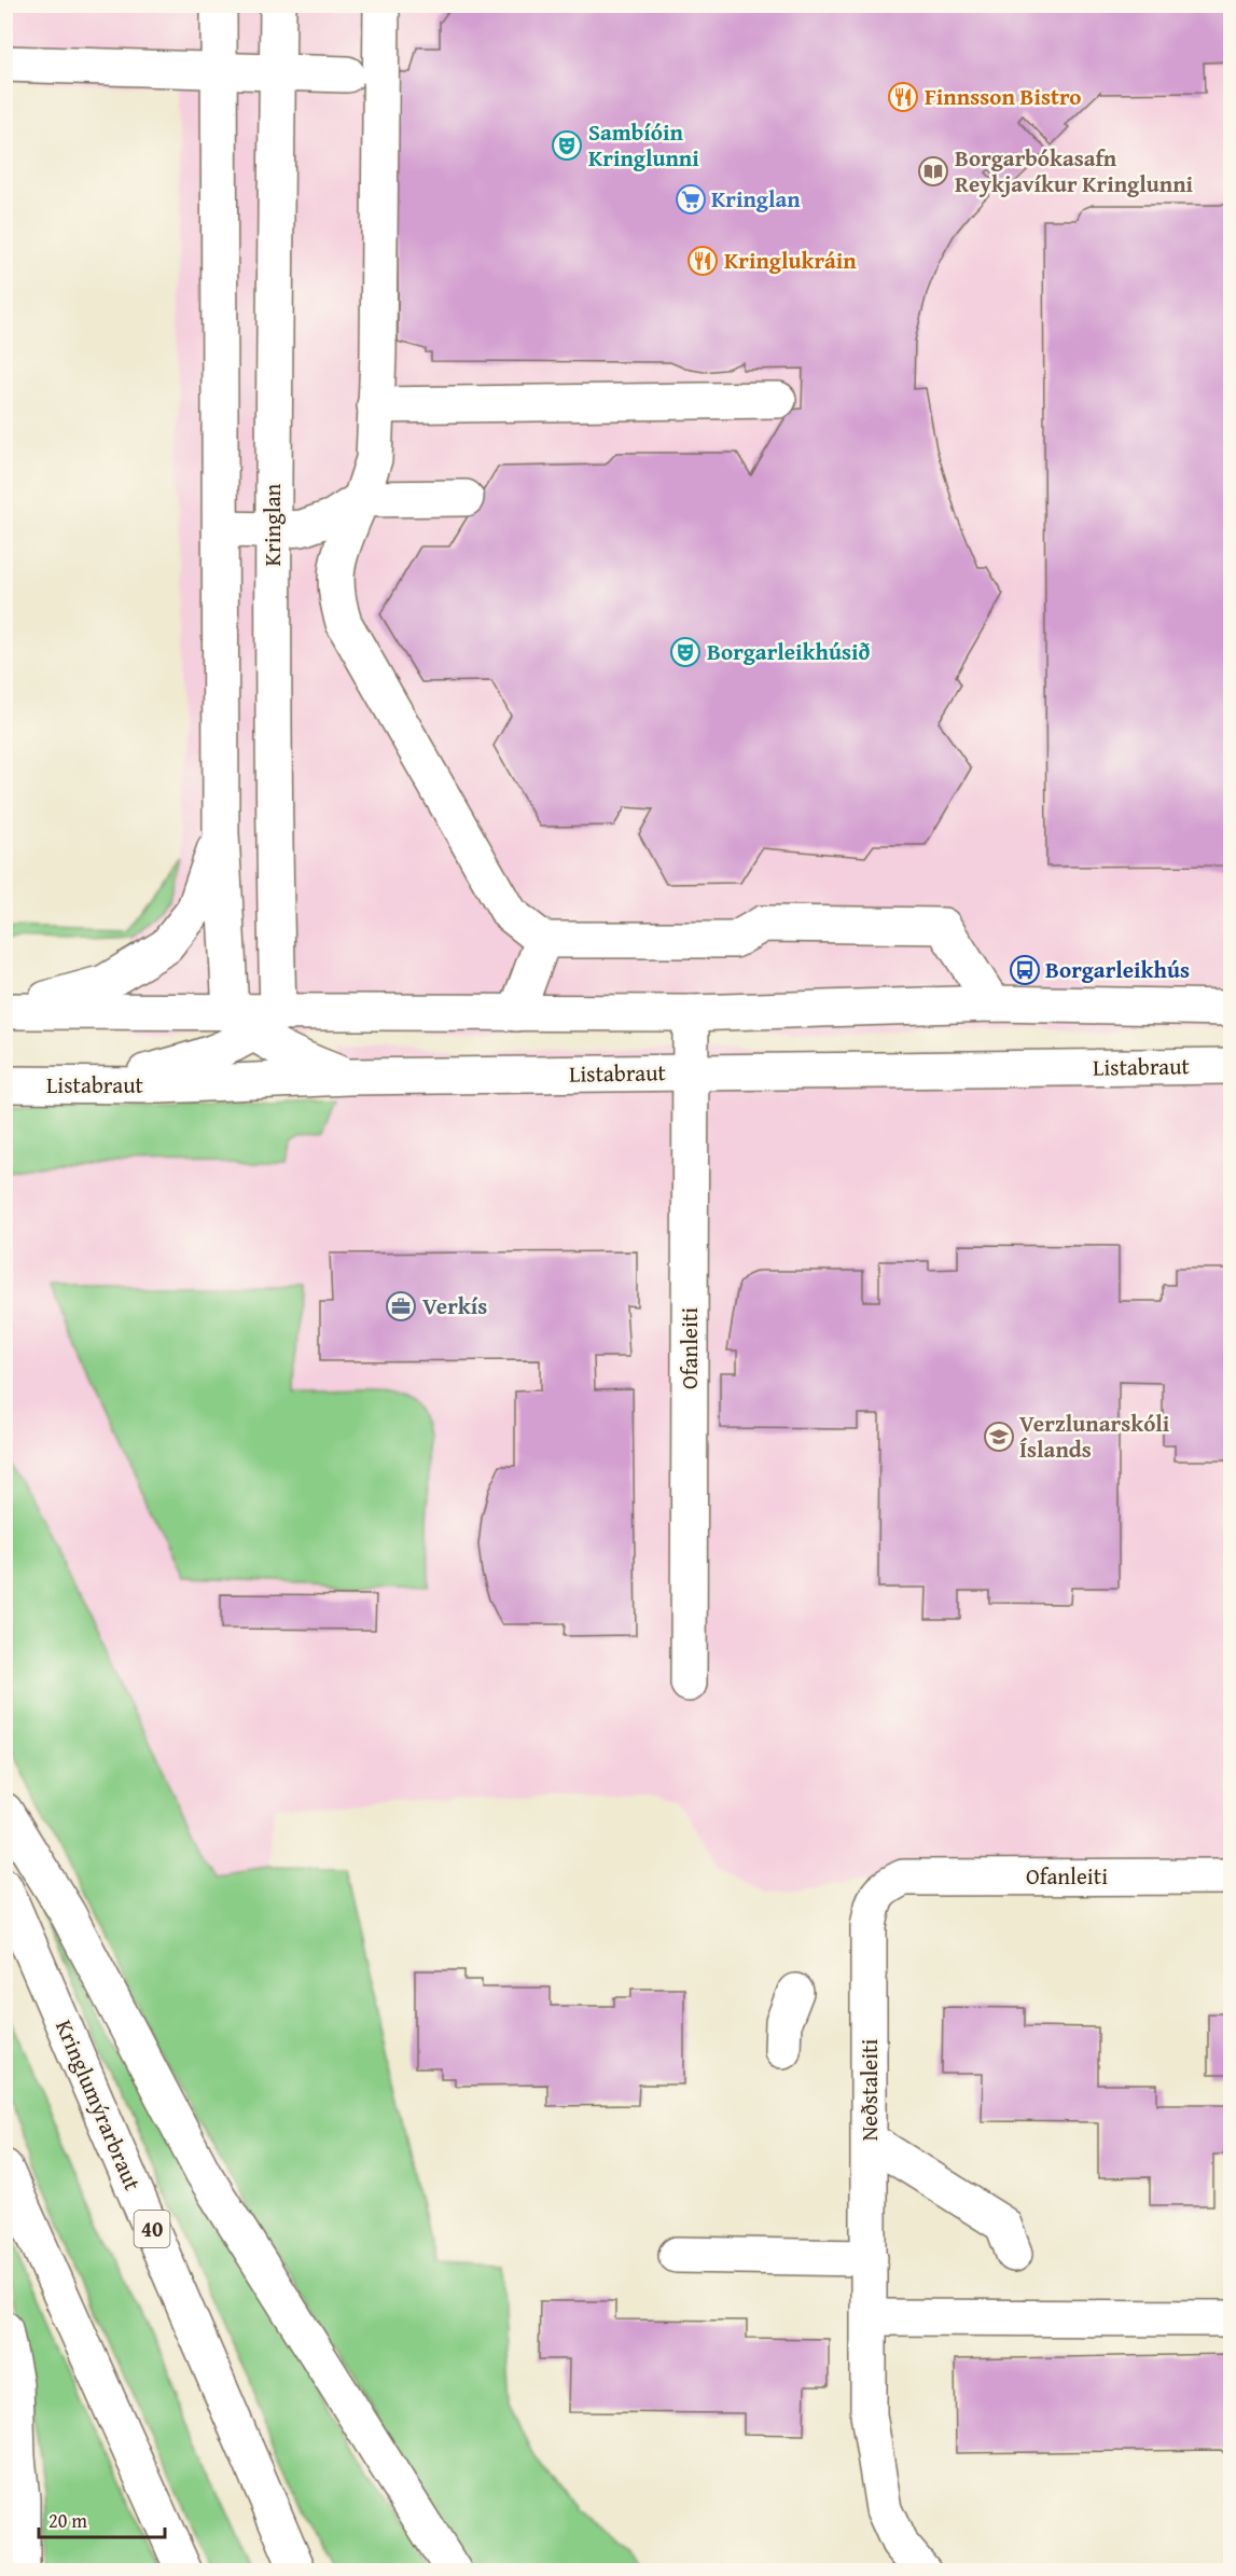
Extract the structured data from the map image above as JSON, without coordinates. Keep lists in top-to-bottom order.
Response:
{
  "streets": {
    "street": [
      "Kringlan",
      "Listabraut",
      "Ofanleiti",
      "Neðstaleiti",
      "Kringlumýrarbraut",
      "40"
    ]
  },
  "crossings": [
    ["Listabraut", "Ofanleiti"],
    ["Ofanleiti", "Neðstaleiti"]
  ],
  "places": {
    "restaurant": ["Finnsson Bistro", "Kringlukráin"],
    "theatre": ["Sambíóin Kringlunni", "Borgarleikhúsið"],
    "library": ["Borgarbókasafn Reykjavíkur Kringlunni"],
    "supermarket": ["Kringlan"],
    "bus stop": ["Borgarleikhús"],
    "office": ["Verkís"],
    "school or university": ["Verzlunarskóli Íslands"]
  },
  "scale_bar": "20 m"
}
